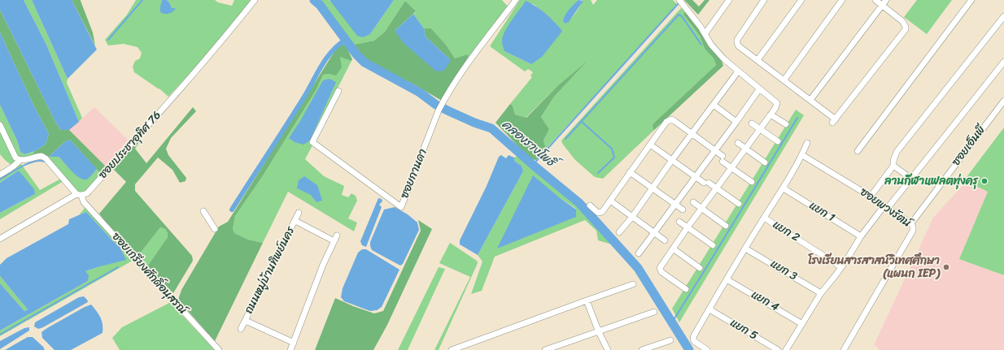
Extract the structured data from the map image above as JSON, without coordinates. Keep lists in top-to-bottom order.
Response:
{
  "streets": {
    "street": [
      "ซอยประชาอุทิศ 76",
      "ซอยเอ็นพี",
      "ซอยกานดา",
      "ซอยพวงรัตน์",
      "แยก 1",
      "แยก 2",
      "ถนนหมู่บ้านทิพย์นคร",
      "แยก 3",
      "ซอยเกรียงศักดิ์อนุสรณ์",
      "แยก 4",
      "แยก 5"
    ]
  },
  "crossings": [
    ["ซอยประชาอุทิศ 76", "ซอยเกรียงศักดิ์อนุสรณ์"],
    ["ซอยเอ็นพี", "ซอยพวงรัตน์"]
  ],
  "water": ["คลองรางโพธิ์"],
  "places": ["ลานกีฬาแฟลตทุ่งครุ", "โรงเรียนสารสาสน์วิเทศศึกษา (แผนก IEP)"]
}
